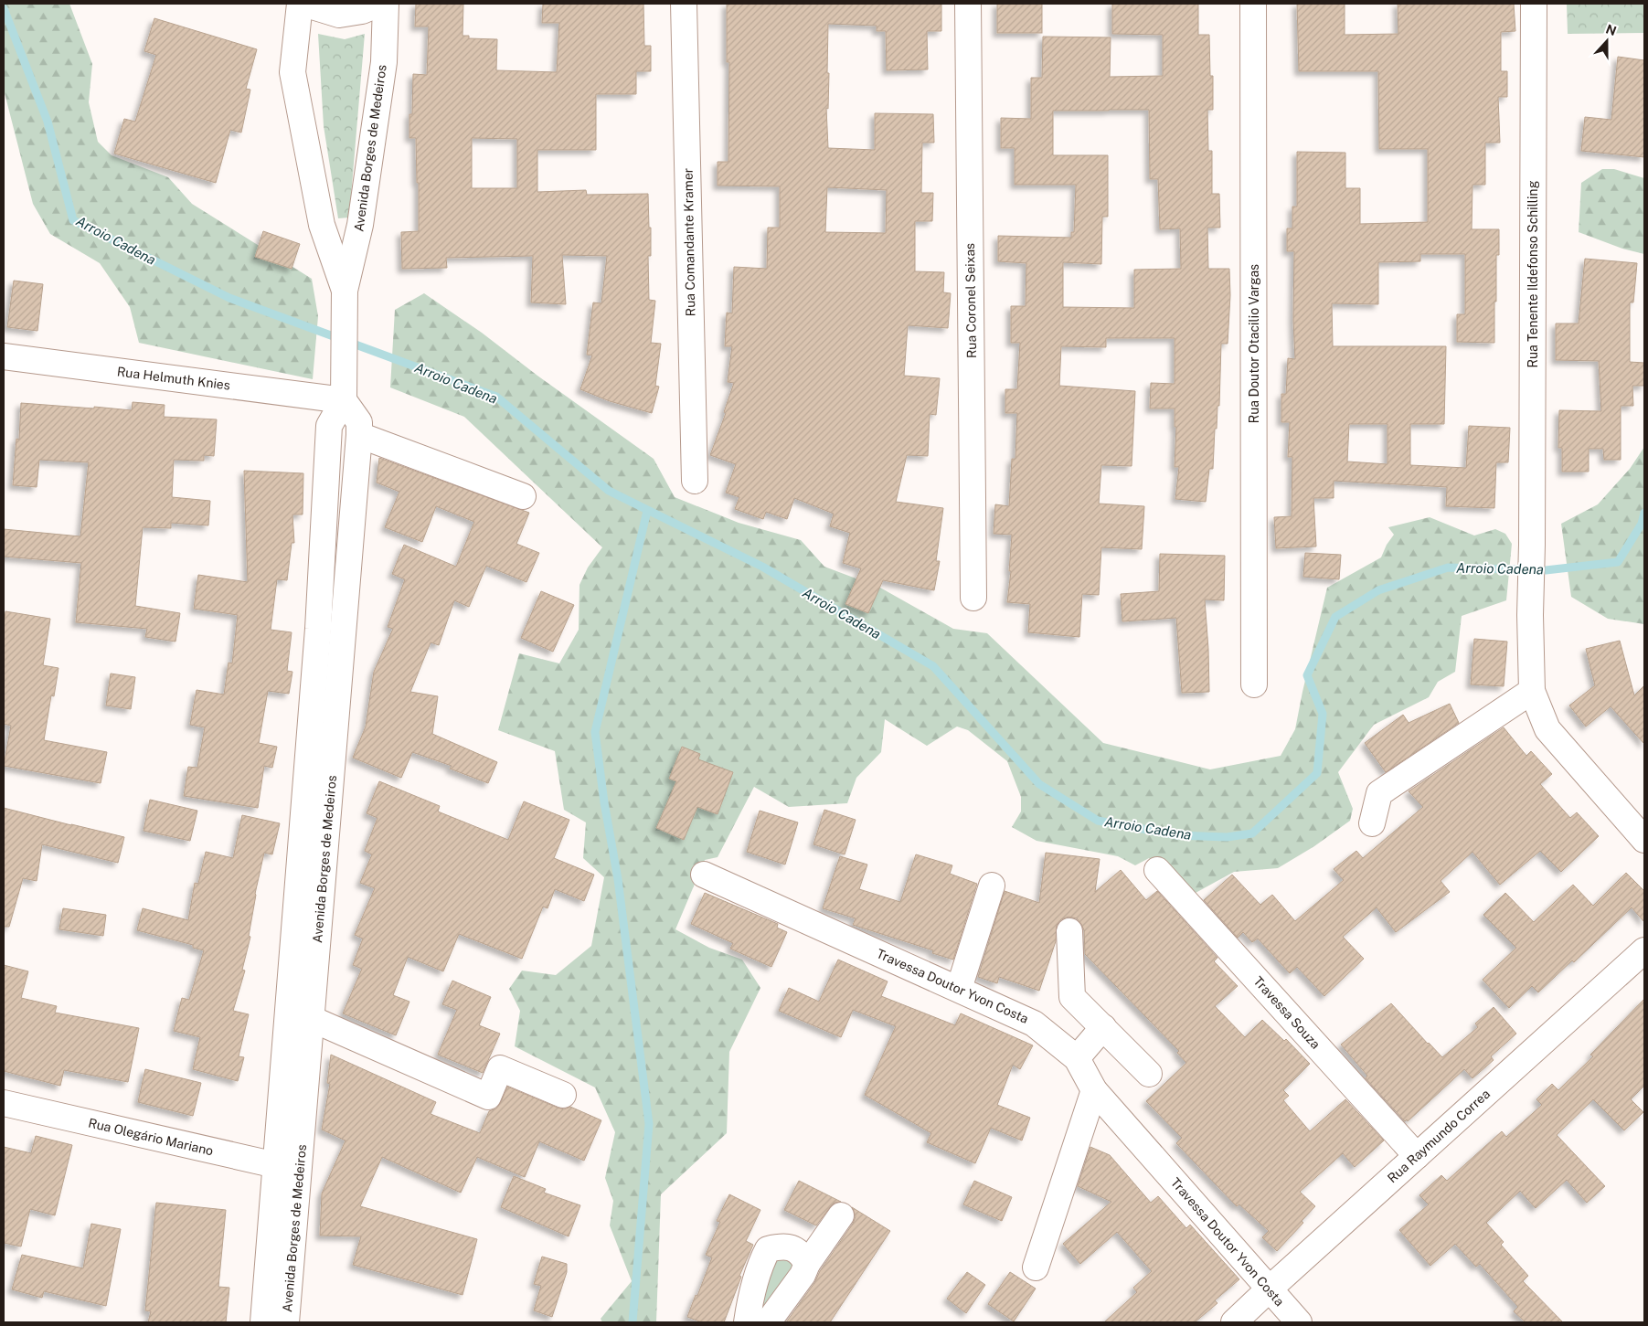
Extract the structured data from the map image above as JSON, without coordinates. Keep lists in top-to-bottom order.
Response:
{
  "streets": {
    "street": [
      "Avenida Borges de Medeiros",
      "Rua Comandante Kramer",
      "Rua Tenente Ildefonso Schilling",
      "Rua Coronel Seixas",
      "Rua Doutor Otacilio Vargas",
      "Rua Helmuth Knies",
      "Travessa Doutor Yvon Costa",
      "Travessa Souza",
      "Rua Raymundo Correa",
      "Rua Olegário Mariano"
    ]
  },
  "crossings": [
    ["Avenida Borges de Medeiros", "Rua Helmuth Knies"],
    ["Avenida Borges de Medeiros", "Rua Olegário Mariano"],
    ["Travessa Doutor Yvon Costa", "Rua Raymundo Correa"],
    ["Travessa Souza", "Rua Raymundo Correa"]
  ],
  "water": ["Arroio Cadena"],
  "north": "top"
}
